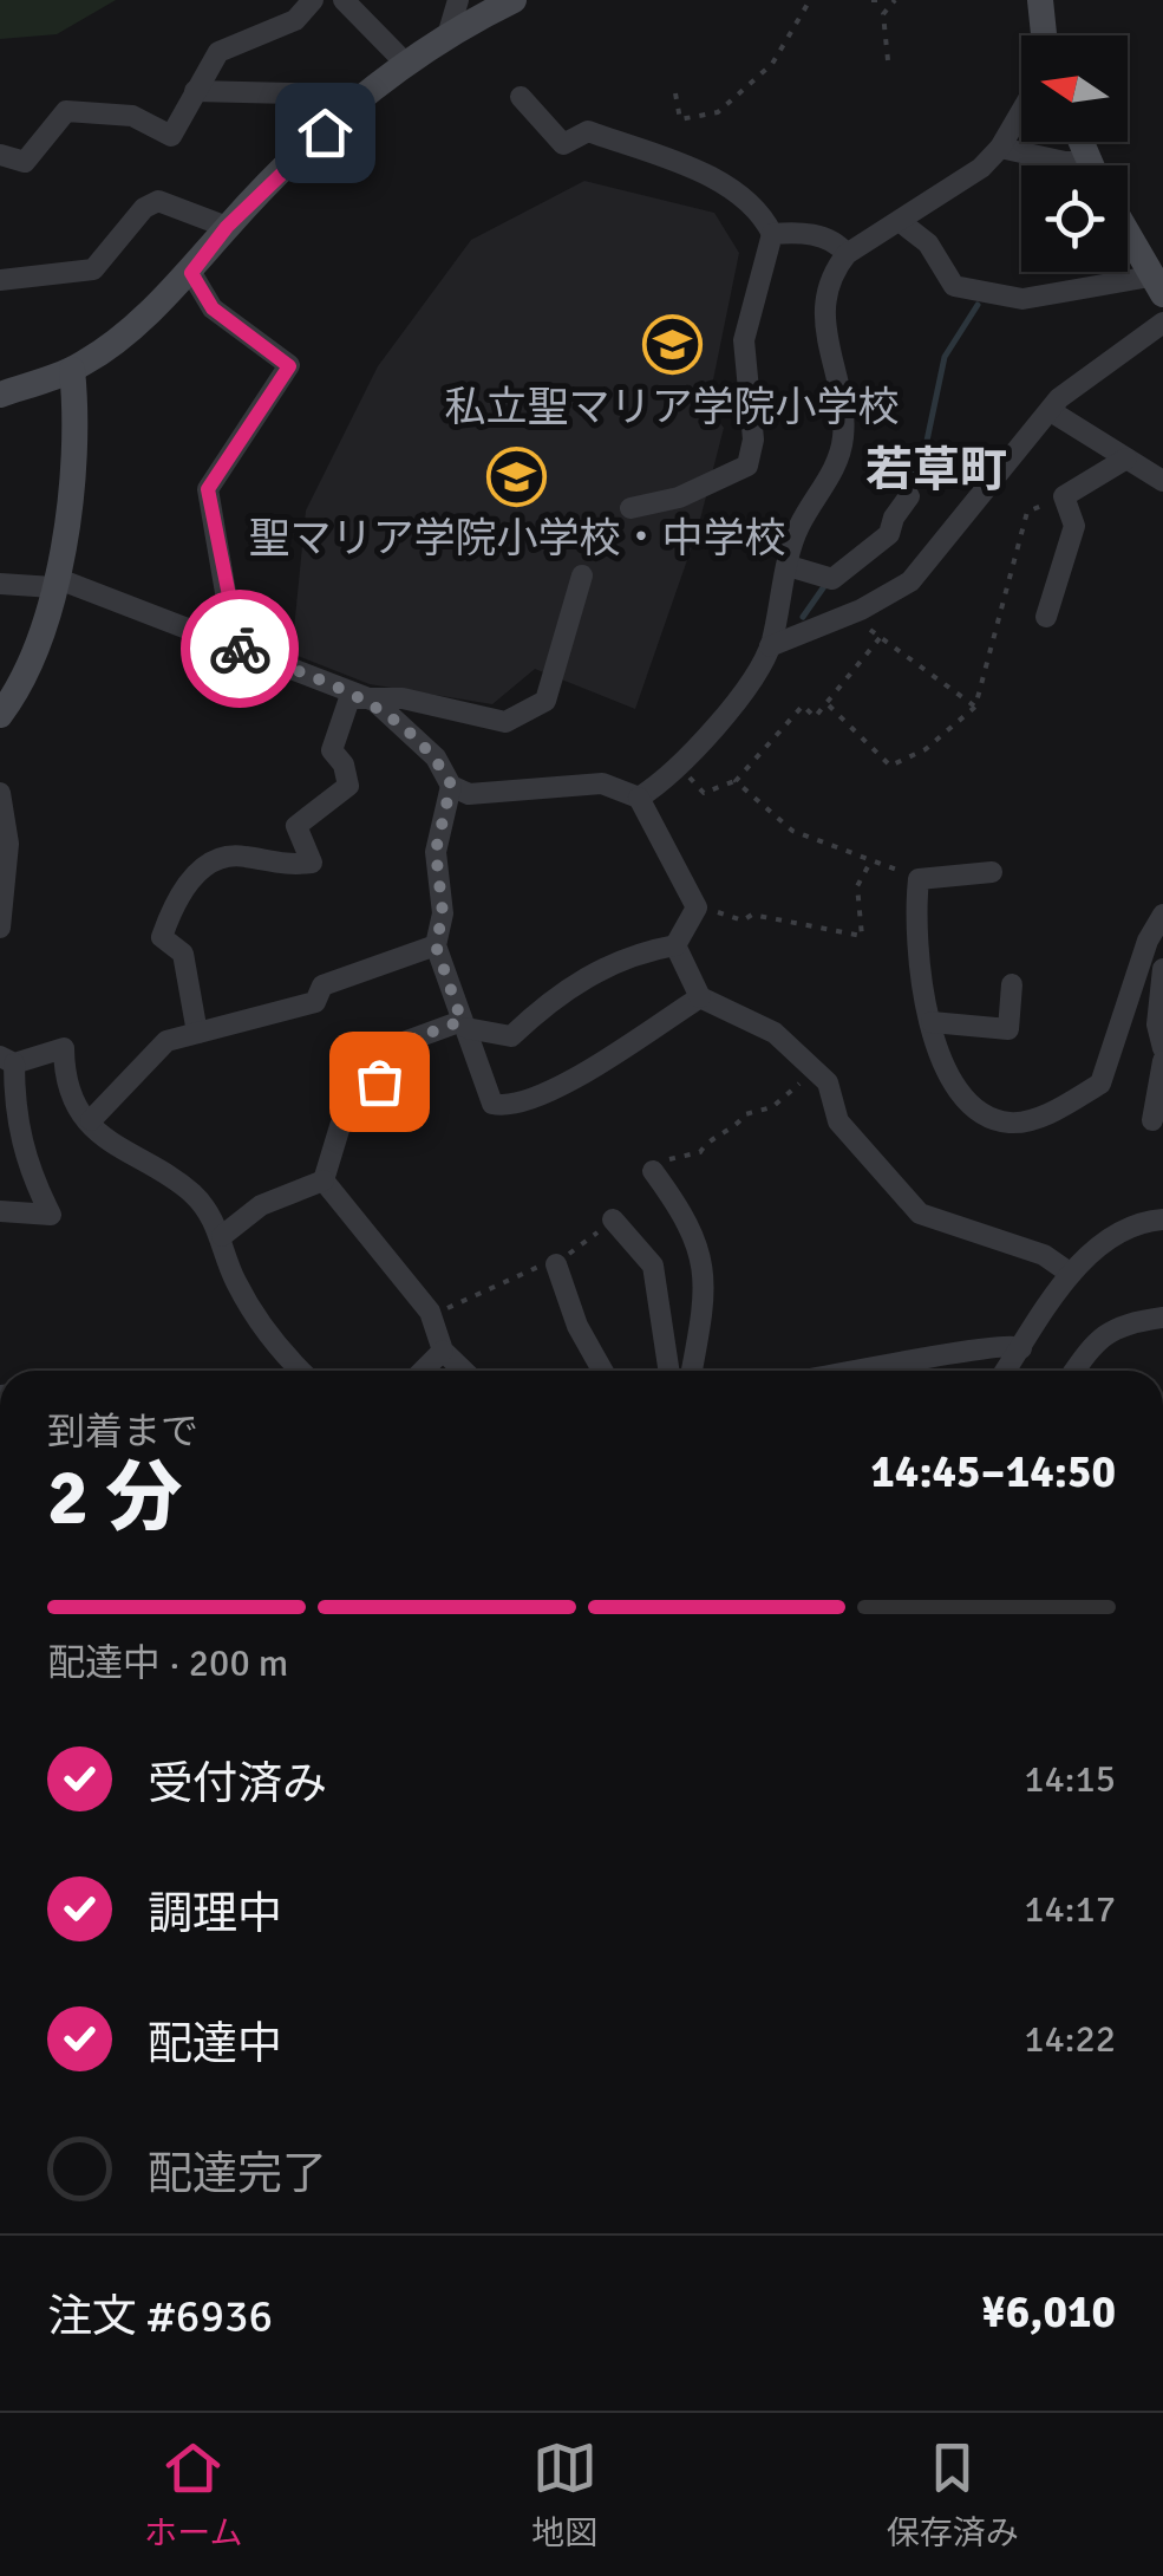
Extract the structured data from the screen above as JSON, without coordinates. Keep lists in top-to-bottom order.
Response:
{
  "districts": ["若草町"],
  "places": {
    "school or university": ["私立聖マリア学院小学校", "聖マリア学院小学校・中学校"]
  },
  "north": "left",
  "page": {
    "heading": ["2 分", "到着まで", "14:45–14:50"],
    "panel": ["注文 #6936", "¥6,010"],
    "bar": "配達中 · 200 m",
    "list": [
      ["受付済み", "14:15"],
      ["調理中", "14:17"],
      ["配達中", "14:22"],
      "配達完了"
    ],
    "tabs": ["ホーム", "地図", "保存済み"]
  }
}
